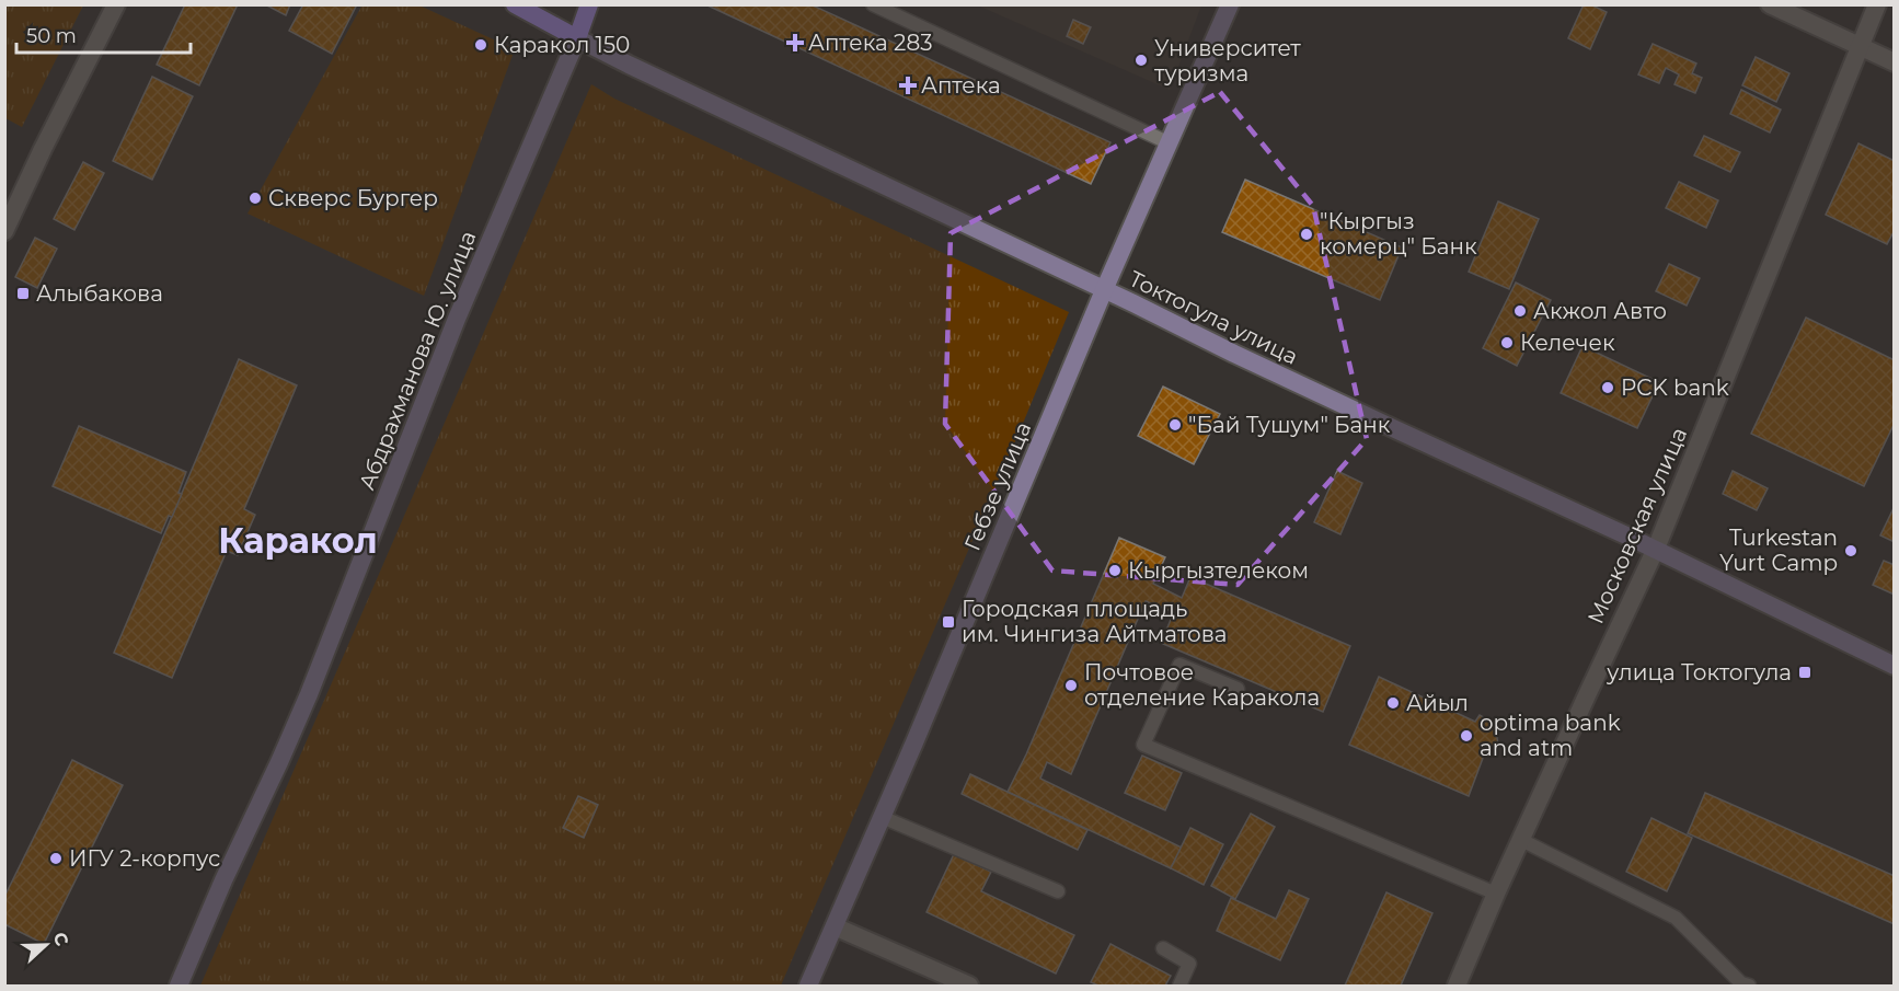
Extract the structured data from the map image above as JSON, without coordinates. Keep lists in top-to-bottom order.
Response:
{
  "streets": {
    "highway": ["Токтогула улица", "Абдрахманова Ю. улица"],
    "main road": ["Гебзе улица"],
    "street": ["Московская улица"]
  },
  "crossings": [
    ["Токтогула улица", "Абдрахманова Ю. улица"],
    ["Токтогула улица", "Гебзе улица"],
    ["Токтогула улица", "Московская улица"]
  ],
  "districts": ["Каракол"],
  "places": {
    "health": ["Аптека 283", "Аптека"],
    "other": [
      "Каракол 150",
      "Университет туризма",
      "Скверс Бургер",
      "\"Кыргыз комерц\" Банк",
      "Акжол Авто",
      "Келечек",
      "PCK bank",
      "\"Бай Тушум\" Банк",
      "Turkestan Yurt Camp",
      "Кыргызтелеком",
      "Почтовое отделение Каракола",
      "Айыл",
      "optima bank and atm",
      "ИГУ 2-корпус"
    ],
    "transit": ["Алыбакова", "Городская площадь им. Чингиза Айтматова", "улица Токтогула"]
  },
  "scale_bar": "50 m",
  "north": "right"
}
